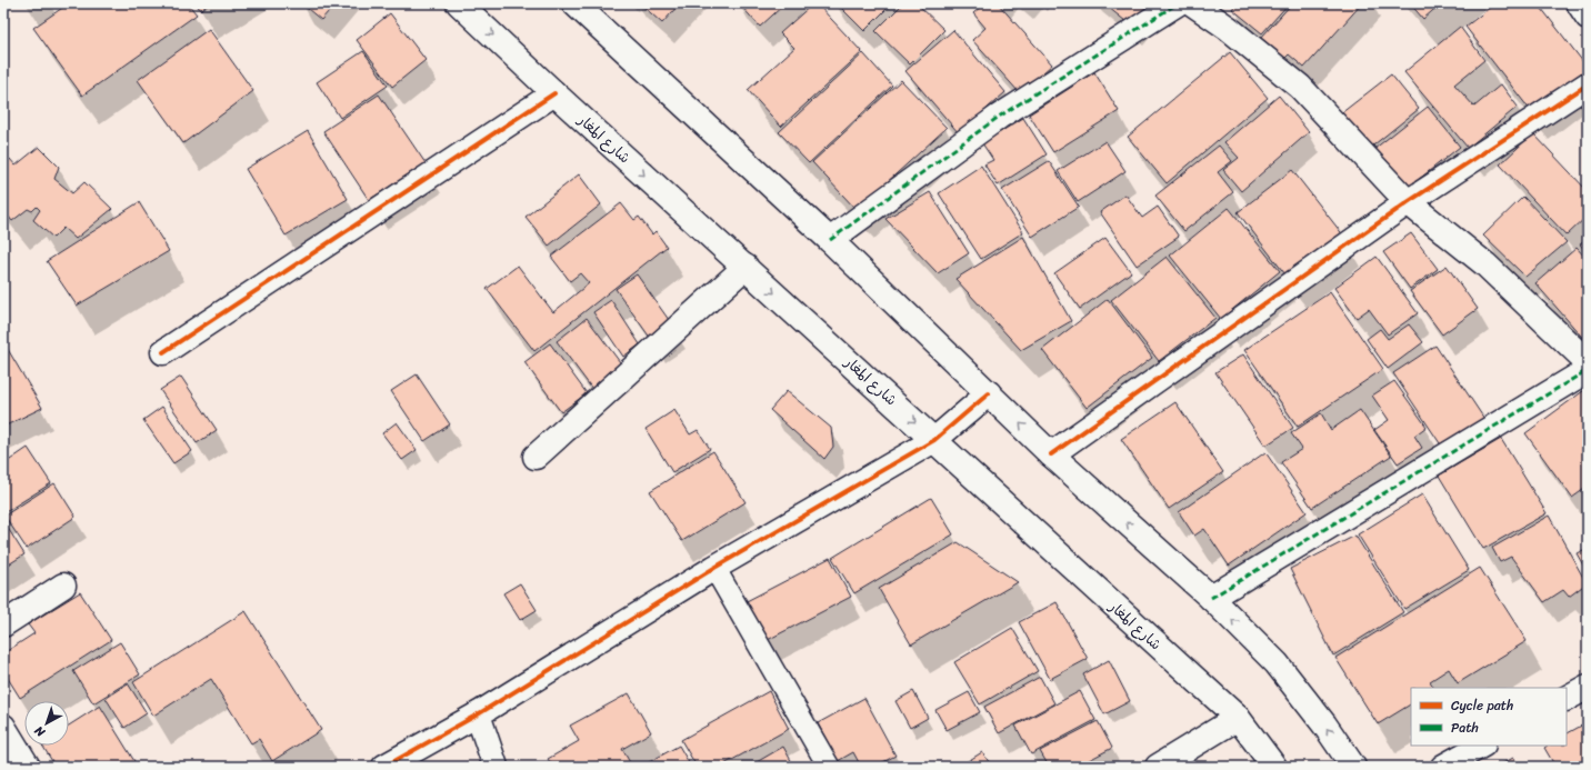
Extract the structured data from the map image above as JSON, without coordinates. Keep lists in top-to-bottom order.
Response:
{
  "streets": {
    "street": ["شارع المغار"]
  },
  "legend": ["Cycle path", "Path"],
  "north": "bottom left"
}
